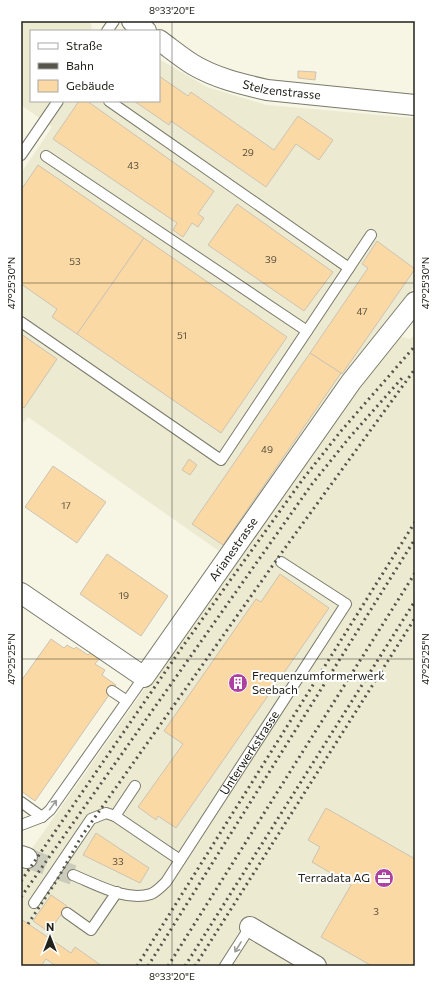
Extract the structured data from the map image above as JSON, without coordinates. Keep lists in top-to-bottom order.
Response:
{
  "streets": {
    "street": ["Stelzenstrasse", "Arianestrasse"],
    "lane": ["Unterwerkstrasse"]
  },
  "places": {
    "building": ["Frequenzumformerwerk Seebach"],
    "office": ["Terradata AG"]
  },
  "house_numbers": [
    "29",
    "43",
    "39",
    "53",
    "47",
    "51",
    "49",
    "17",
    "19",
    "33",
    "3"
  ],
  "legend": ["Straße", "Bahn", "Gebäude"],
  "north": "top",
  "coordinates": ["8°33'20\"E", "47°25'30\"N", "47°25'25\"N"]
}
